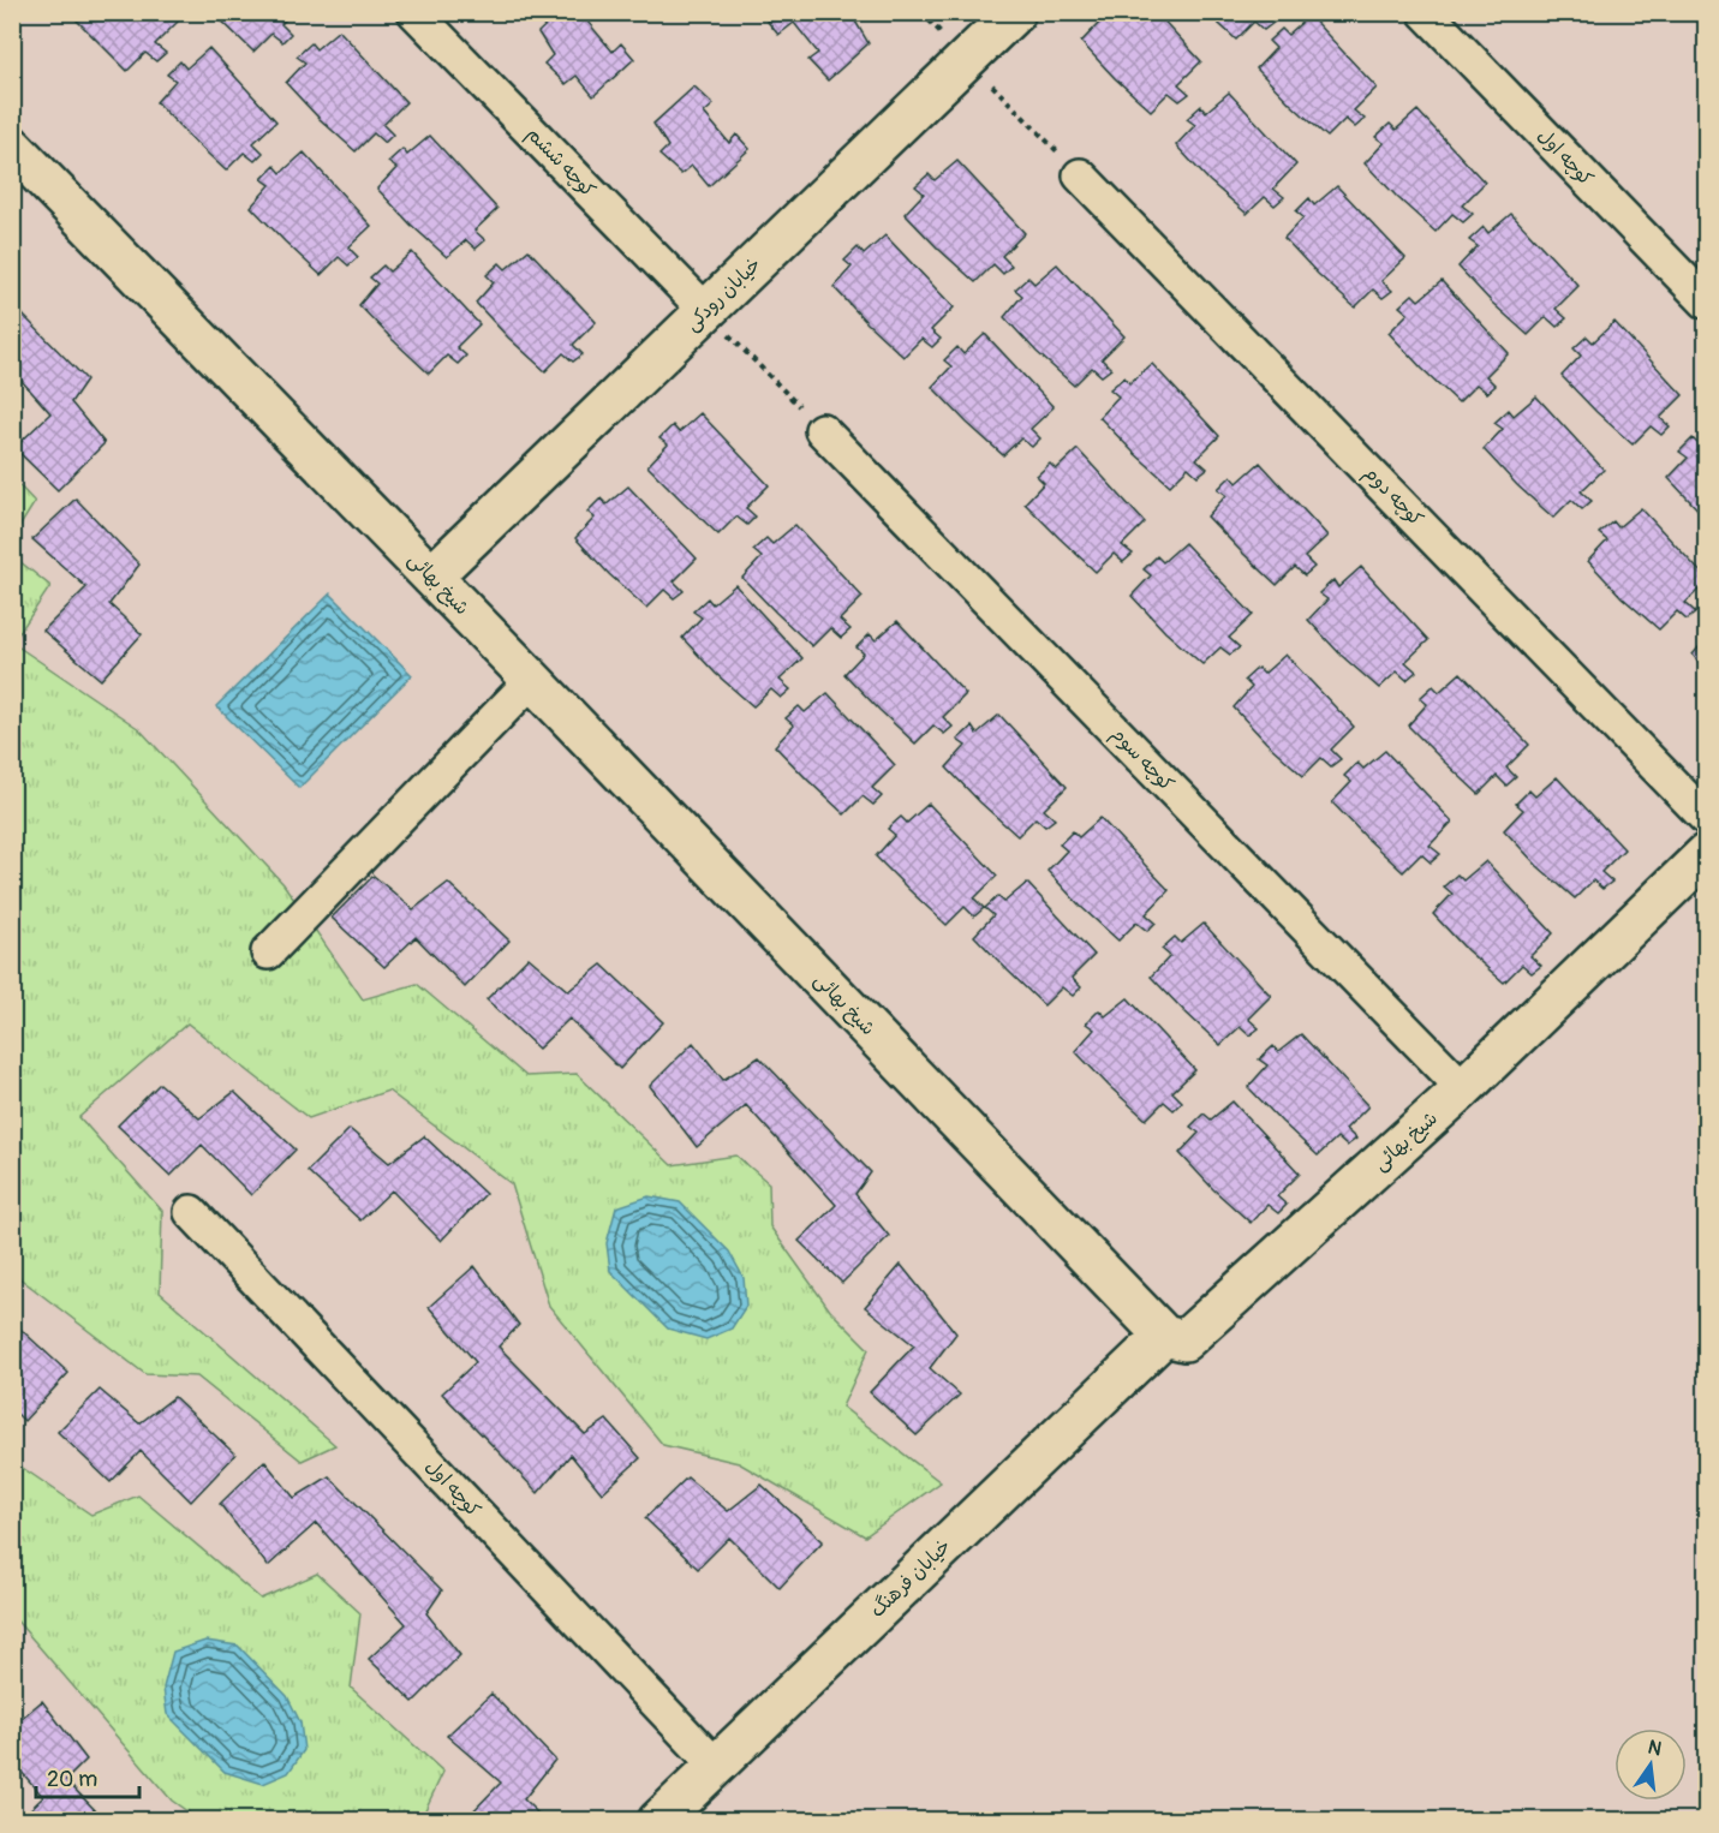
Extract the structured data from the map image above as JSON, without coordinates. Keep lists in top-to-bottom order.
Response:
{
  "streets": {
    "street": [
      "کوچه اول",
      "کوچه ششم",
      "خیابان رودکی",
      "کوچه دوم",
      "شیخ بهائی",
      "کوچه سوم",
      "خیابان فرهنگ"
    ]
  },
  "crossings": [
    ["کوچه اول", "خیابان فرهنگ"],
    ["کوچه ششم", "خیابان رودکی"],
    ["خیابان رودکی", "شیخ بهائی"],
    ["شیخ بهائی", "کوچه سوم"],
    ["شیخ بهائی", "خیابان فرهنگ"]
  ],
  "scale_bar": "20 m",
  "north": "top"
}
